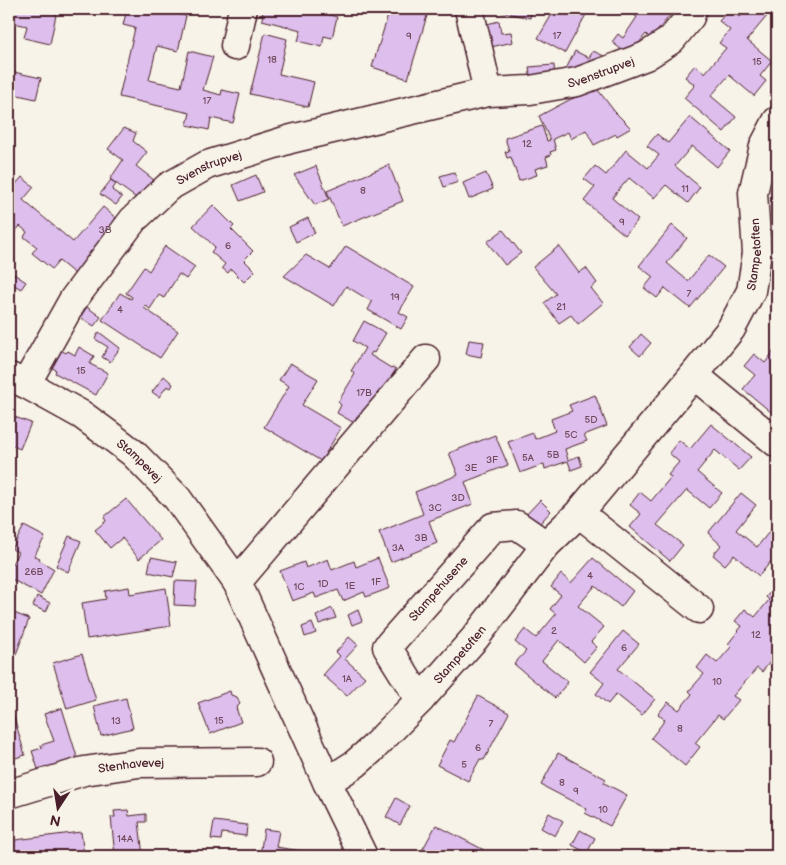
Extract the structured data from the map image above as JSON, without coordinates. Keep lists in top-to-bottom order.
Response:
{
  "streets": {
    "street": [
      "Svenstrupvej",
      "Stampetoften",
      "Stampevej",
      "Stampehusene",
      "Stenhavevej"
    ]
  },
  "crossings": [
    ["Svenstrupvej", "Stampevej"],
    ["Stampetoften", "Stampevej"],
    ["Stampetoften", "Stampehusene"]
  ],
  "house_numbers": [
    "9",
    "17",
    "18",
    "15",
    "17",
    "12",
    "11",
    "8",
    "9",
    "3B",
    "6",
    "7",
    "19",
    "21",
    "4",
    "15",
    "17B",
    "5D",
    "5C",
    "5B",
    "5A",
    "3F",
    "3E",
    "3D",
    "3C",
    "3B",
    "3A",
    "26B",
    "4",
    "1F",
    "1D",
    "1E",
    "1C",
    "2",
    "12",
    "6",
    "1A",
    "10",
    "13",
    "15",
    "7",
    "8",
    "6",
    "5",
    "8",
    "9",
    "10",
    "14A"
  ],
  "north": "bottom"
}
